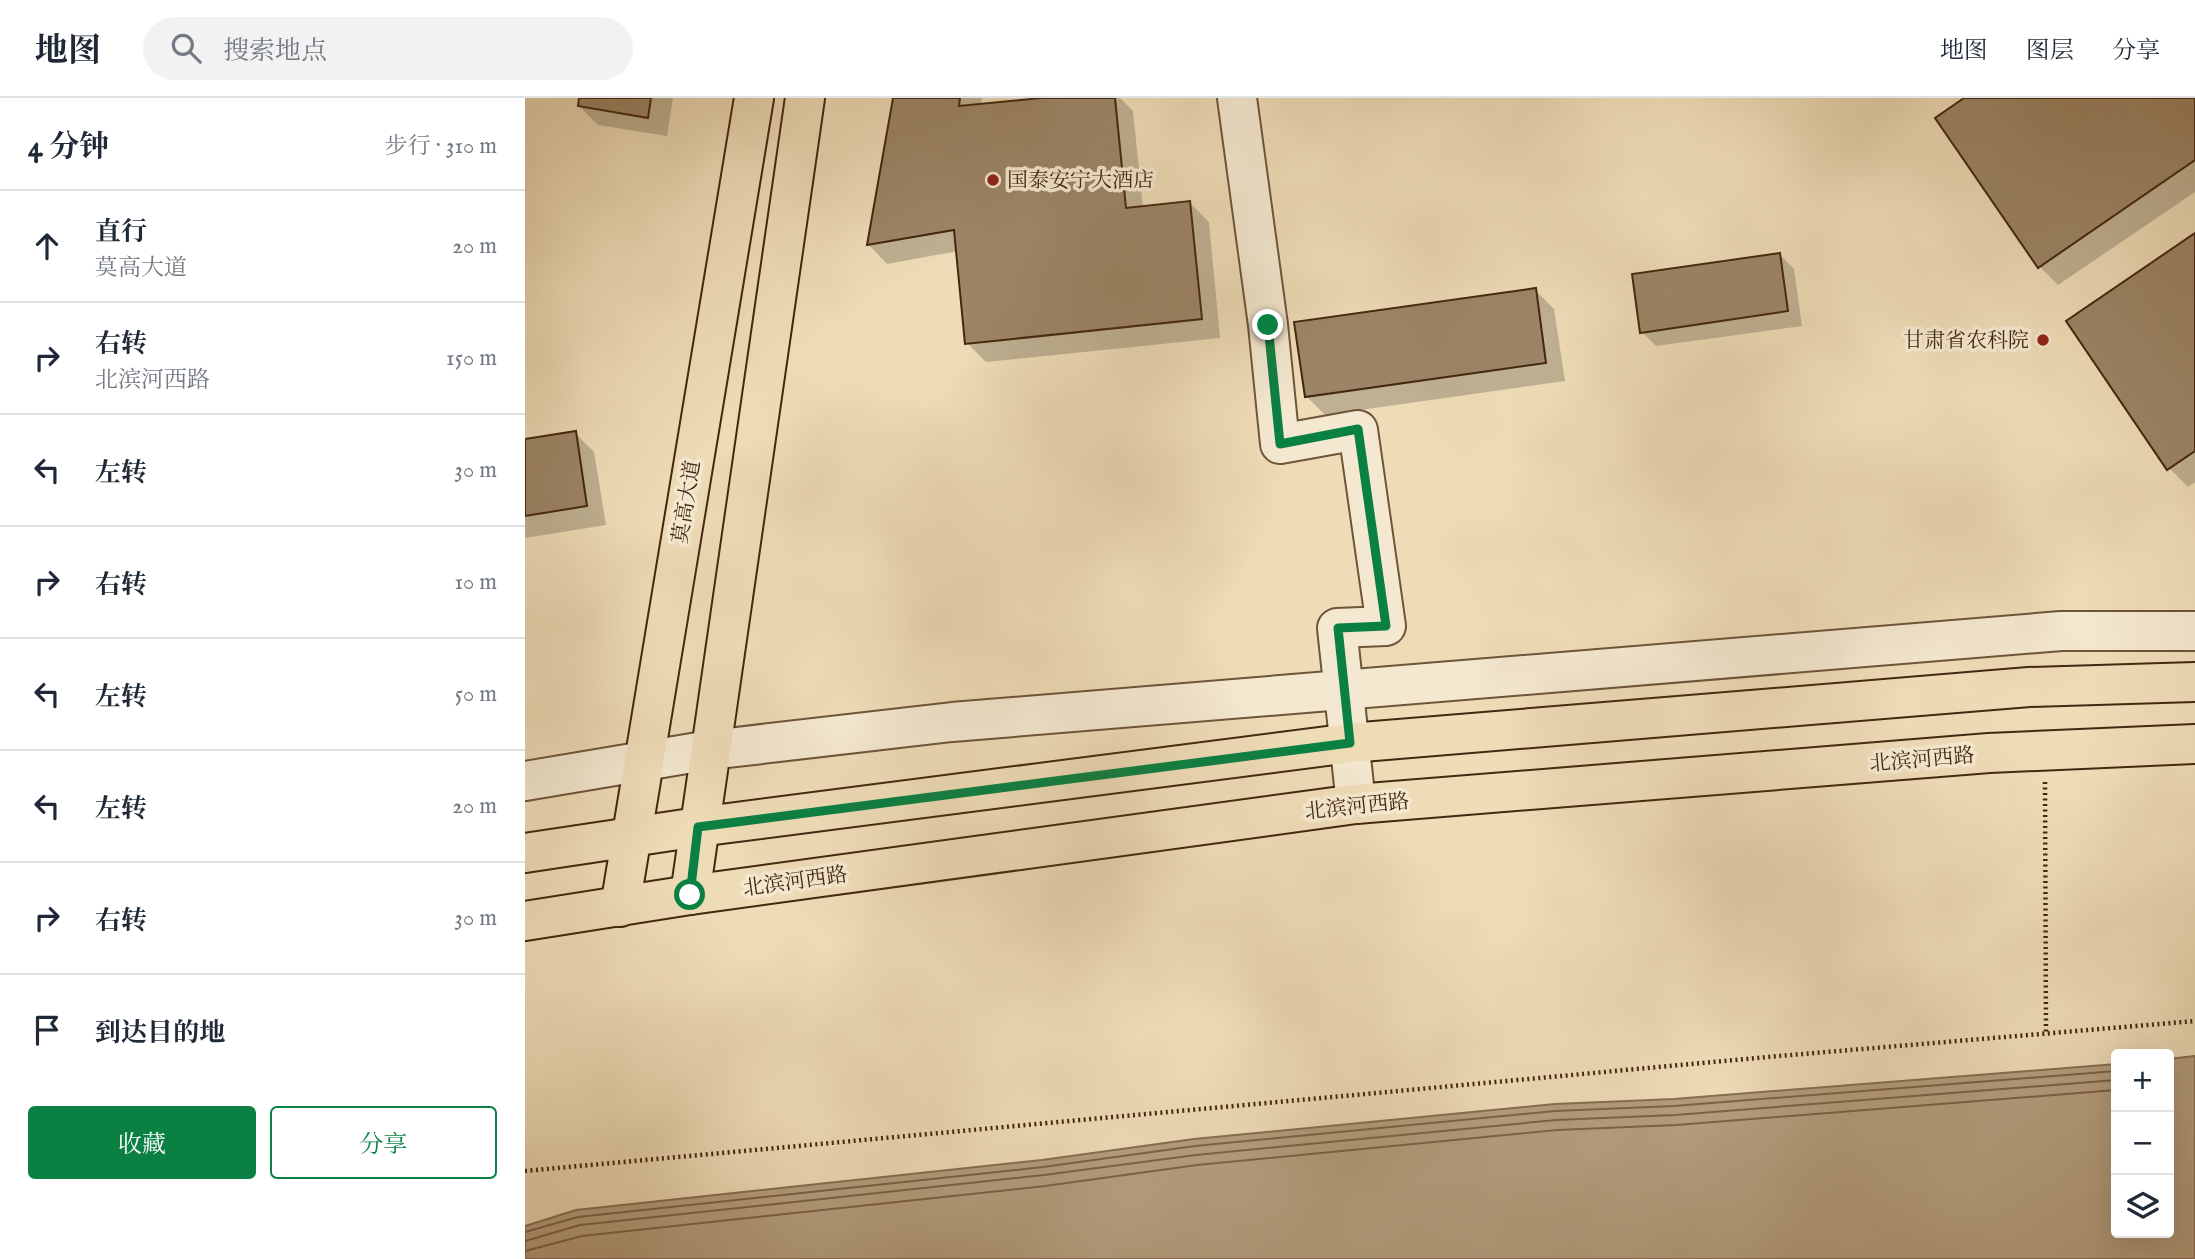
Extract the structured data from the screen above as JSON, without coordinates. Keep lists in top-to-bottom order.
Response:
{
  "streets": {
    "main road": ["莫高大道", "北滨河西路"]
  },
  "crossings": [
    ["莫高大道", "北滨河西路"]
  ],
  "places": ["国泰安宁大酒店", "甘肃省农科院"],
  "page": {
    "header": "地图",
    "search": "搜索地点",
    "nav": ["地图", "图层", "分享"],
    "heading": ["4 分钟", "步行 · 310 m"],
    "list": [
      ["直行", "莫高大道", "20 m"],
      ["右转", "北滨河西路", "150 m"],
      ["左转", "30 m"],
      ["右转", "10 m"],
      ["左转", "50 m"],
      ["左转", "20 m"],
      ["右转", "30 m"],
      "到达目的地"
    ],
    "map_buttons": ["+", "−"],
    "buttons": ["收藏", "分享"]
  }
}
